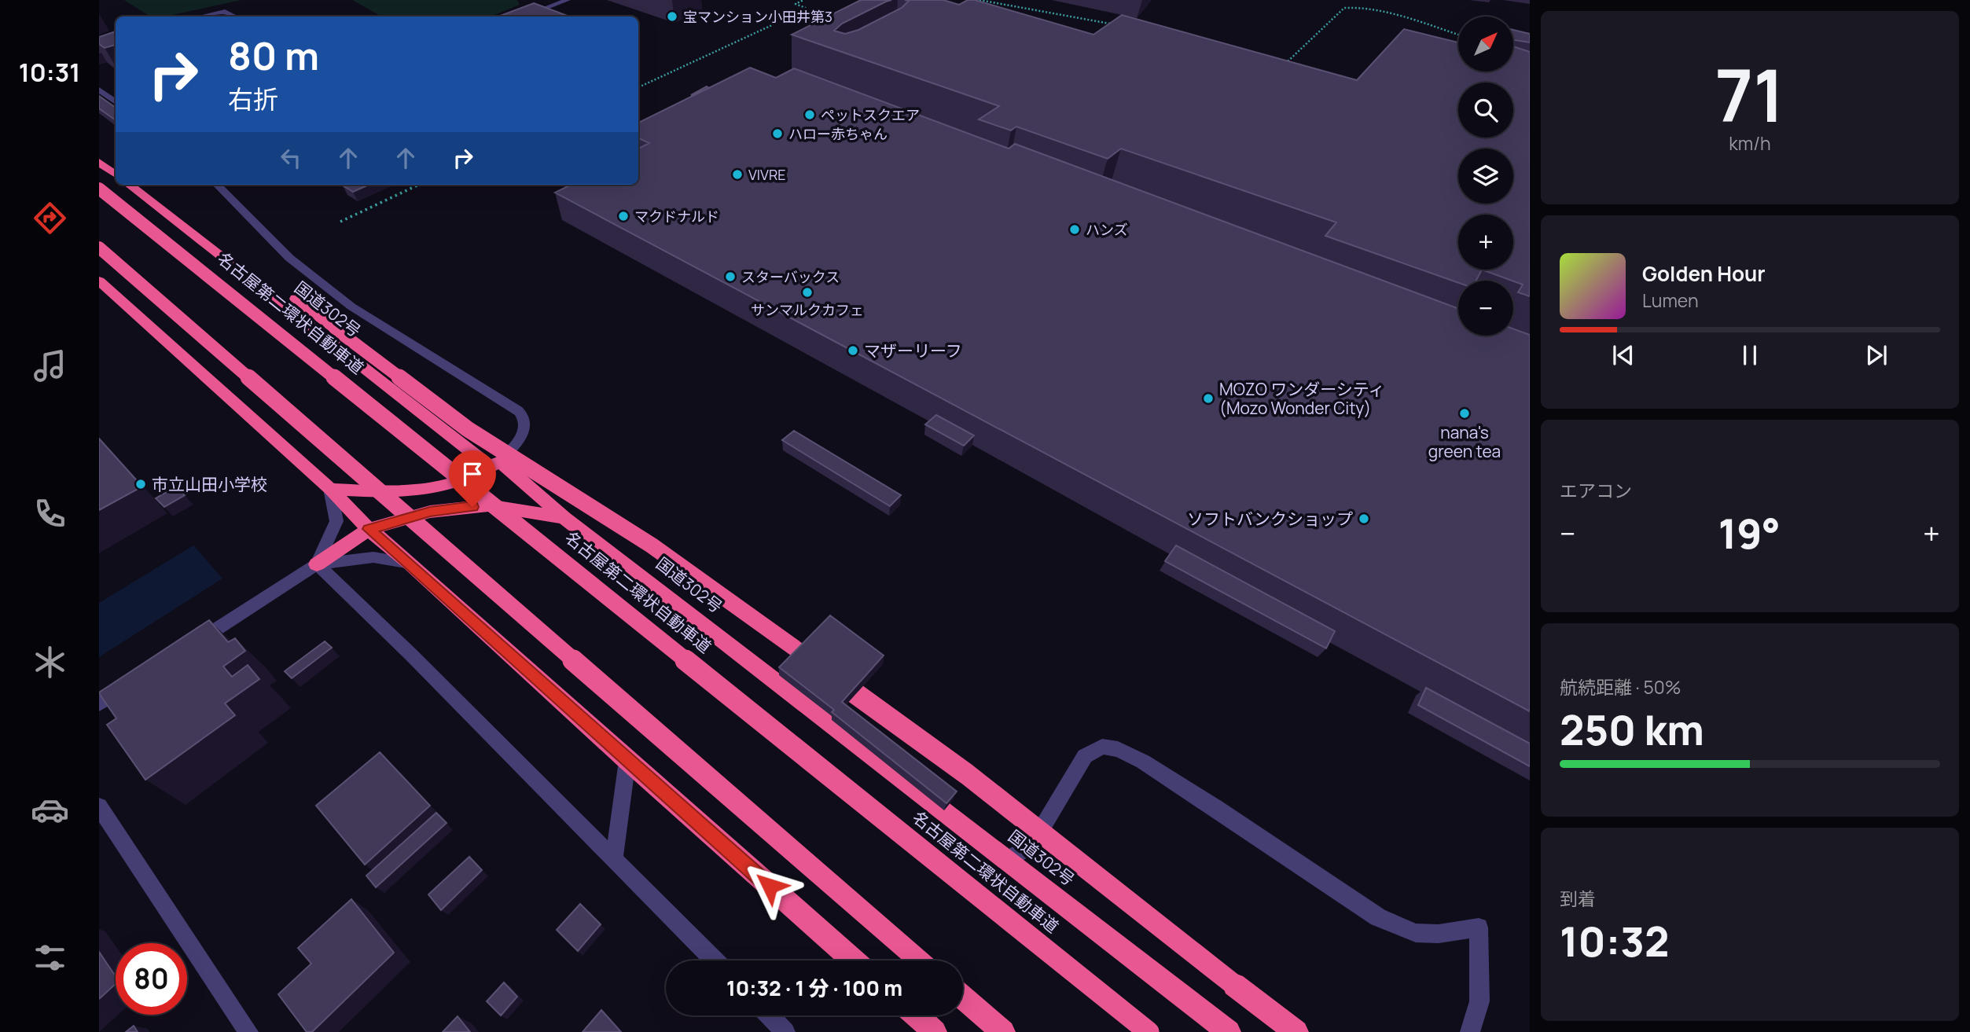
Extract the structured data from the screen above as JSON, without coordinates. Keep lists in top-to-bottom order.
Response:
{
  "streets": {
    "highway": ["国道302号", "名古屋第二環状自動車道"]
  },
  "places": [
    "宝マンション小田井第3",
    "ペットスクエア",
    "ハロー赤ちゃん",
    "VIVRE",
    "マクドナルド",
    "ハンズ",
    "スターバックス",
    "サンマルクカフェ",
    "マザーリーフ",
    "MOZO ワンダーシティ (Mozo Wonder City)",
    "nana's green tea",
    "市立山田小学校",
    "ソフトバンクショップ"
  ],
  "north": "top right",
  "page": {
    "tabs": "10:31",
    "tile": [
      ["71", "km/h"],
      "エアコン",
      ["航続距離 · 50%", "250 km"],
      ["到着", "10:32"]
    ],
    "map_buttons": ["+", "−"],
    "turn": ["80 m", "右折"],
    "song": ["Golden Hour", "Lumen"],
    "heat": ["−", "19°", "+"],
    "limit": "80",
    "trip": "10:32 · 1 分 · 100 m"
  }
}
